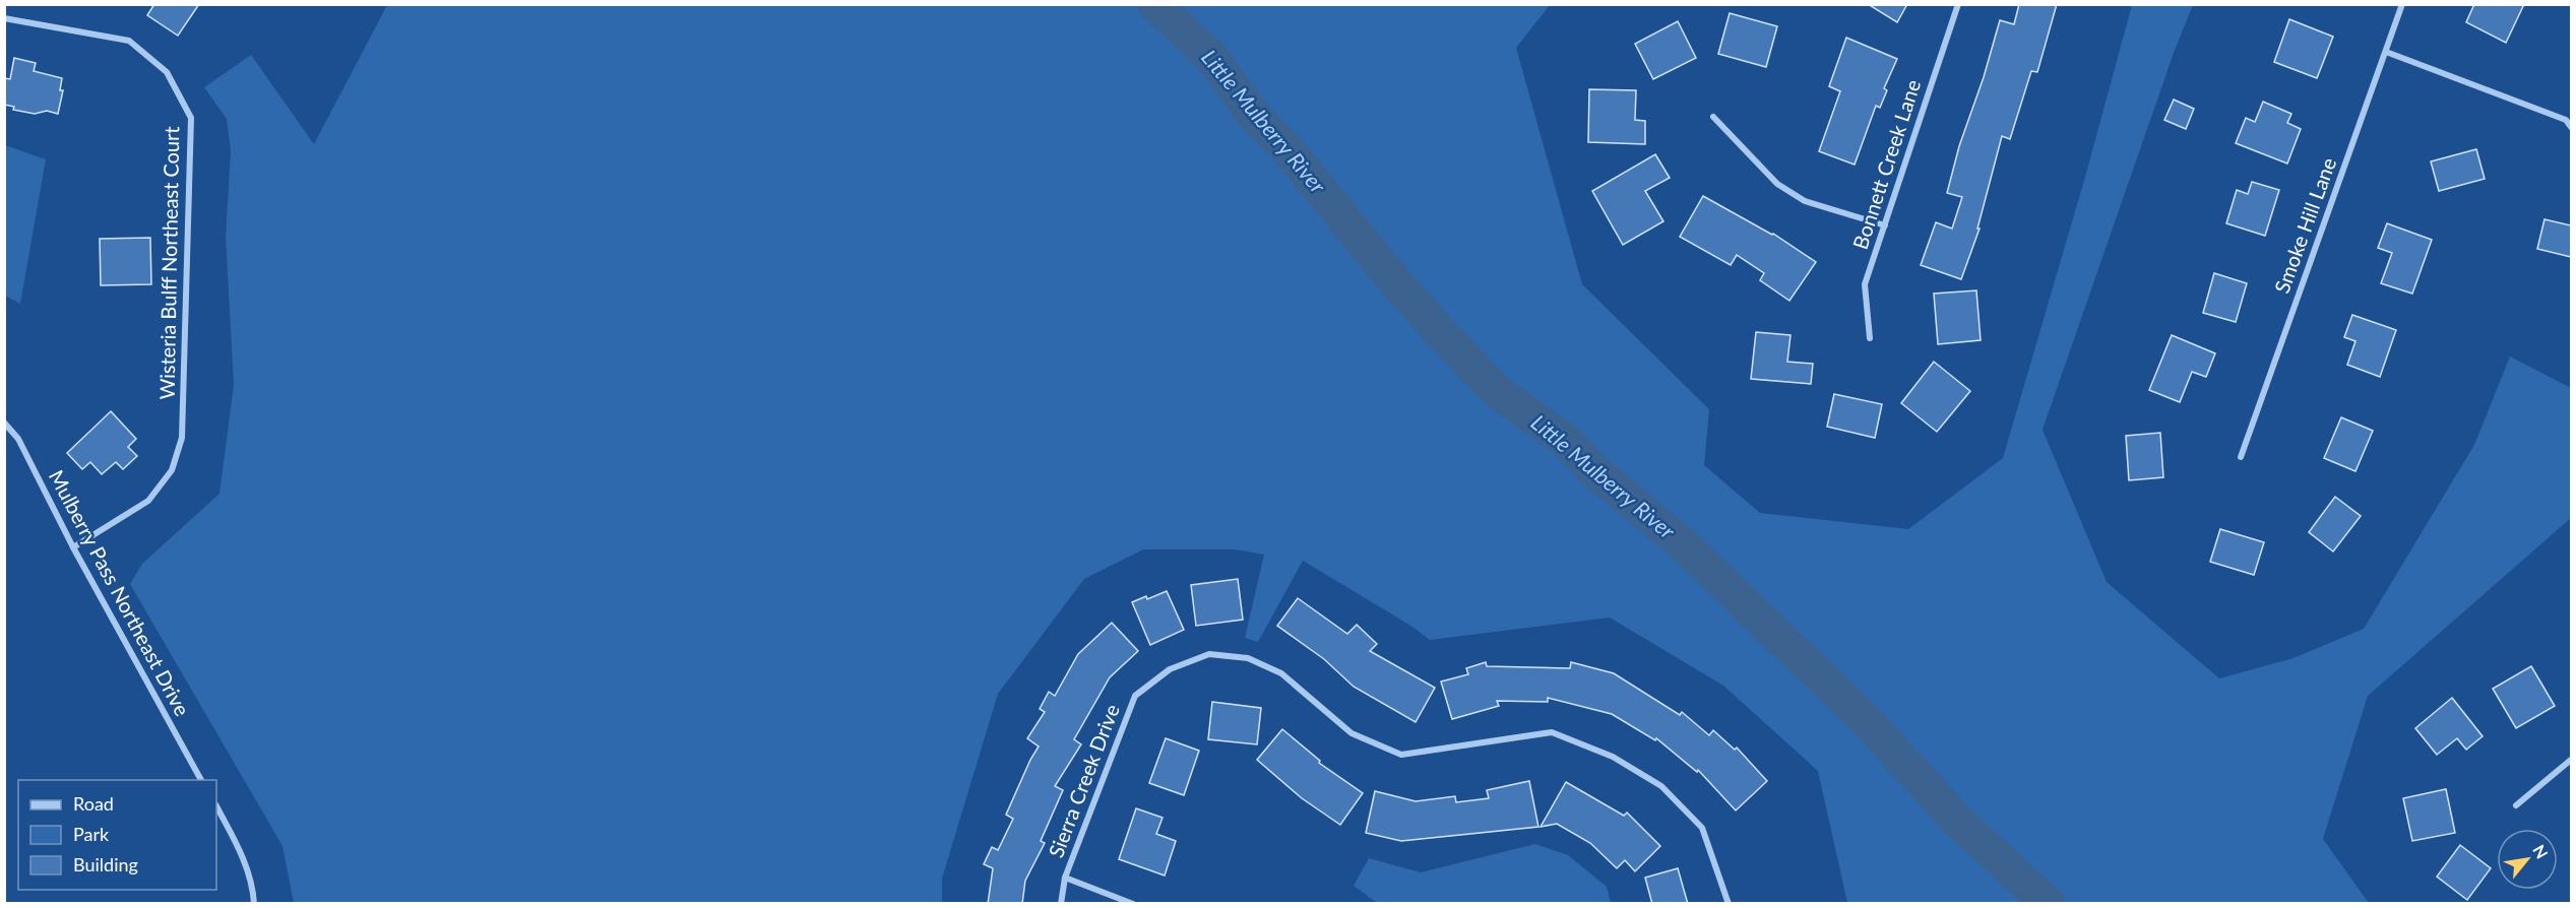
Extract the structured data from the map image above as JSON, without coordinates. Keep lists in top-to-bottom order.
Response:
{
  "streets": {
    "street": [
      "Bonnett Creek Lane",
      "Smoke Hill Lane",
      "Wisteria Bulff Northeast Court",
      "Mulberry Pass Northeast Drive",
      "Sierra Creek Drive"
    ]
  },
  "crossings": [
    ["Wisteria Bulff Northeast Court", "Mulberry Pass Northeast Drive"]
  ],
  "water": ["Little Mulberry River"],
  "legend": ["Road", "Park", "Building"],
  "north": "top right"
}
